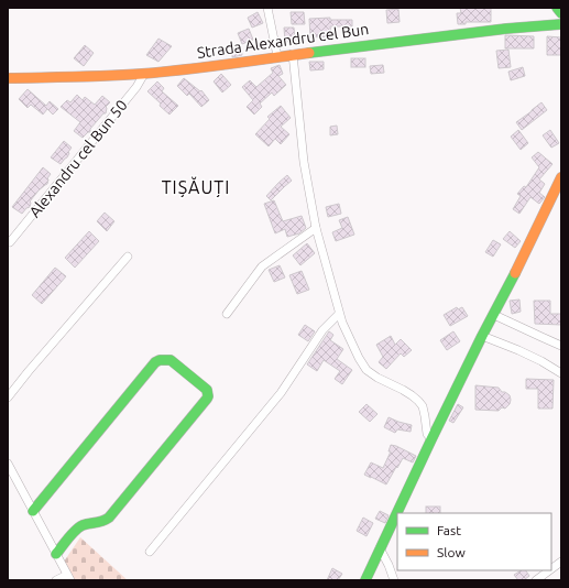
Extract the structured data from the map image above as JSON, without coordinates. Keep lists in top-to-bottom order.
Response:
{
  "streets": {
    "street": ["Strada Alexandru cel Bun", "Alexandru cel Bun 50"]
  },
  "crossings": [
    ["Strada Alexandru cel Bun", "Alexandru cel Bun 50"]
  ],
  "districts": ["TIȘĂUȚI"],
  "legend": ["Fast", "Slow"]
}
